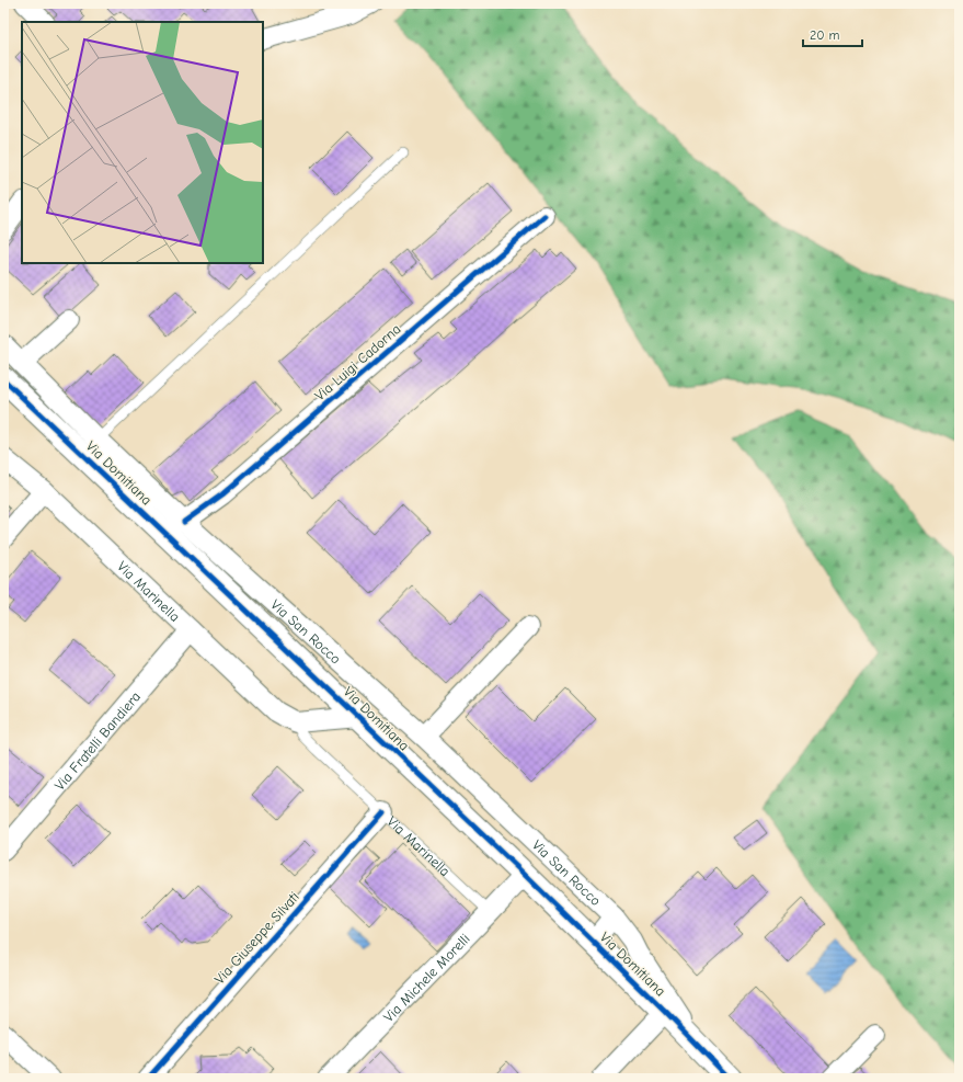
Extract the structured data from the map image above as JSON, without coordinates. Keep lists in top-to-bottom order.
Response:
{
  "streets": {
    "street": [
      "Via Luigi Cadorna",
      "Via Domitiana",
      "Via Marinella",
      "Via San Rocco",
      "Via Fratelli Bandiera",
      "Via Giuseppe Silvati",
      "Via Michele Morelli"
    ]
  },
  "crossings": [
    ["Via Luigi Cadorna", "Via San Rocco"],
    ["Via Domitiana", "Via San Rocco"],
    ["Via Domitiana", "Via Michele Morelli"],
    ["Via Marinella", "Via Fratelli Bandiera"],
    ["Via Marinella", "Via Giuseppe Silvati"],
    ["Via Marinella", "Via Michele Morelli"]
  ],
  "scale_bar": "20 m"
}
